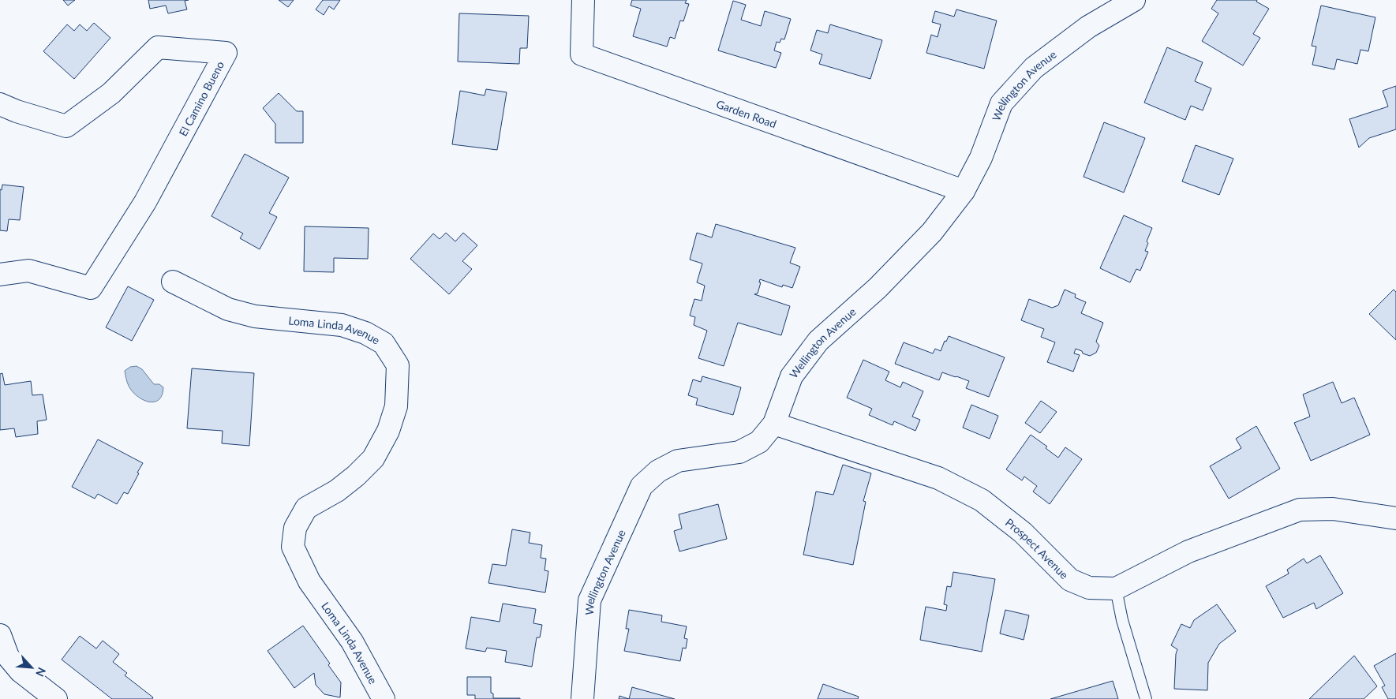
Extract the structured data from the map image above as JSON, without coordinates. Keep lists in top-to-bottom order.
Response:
{
  "streets": {
    "street": [
      "Wellington Avenue",
      "El Camino Bueno",
      "Garden Road",
      "Loma Linda Avenue",
      "Prospect Avenue"
    ]
  },
  "crossings": [
    ["Wellington Avenue", "Garden Road"],
    ["Wellington Avenue", "Prospect Avenue"]
  ],
  "north": "bottom right"
}
